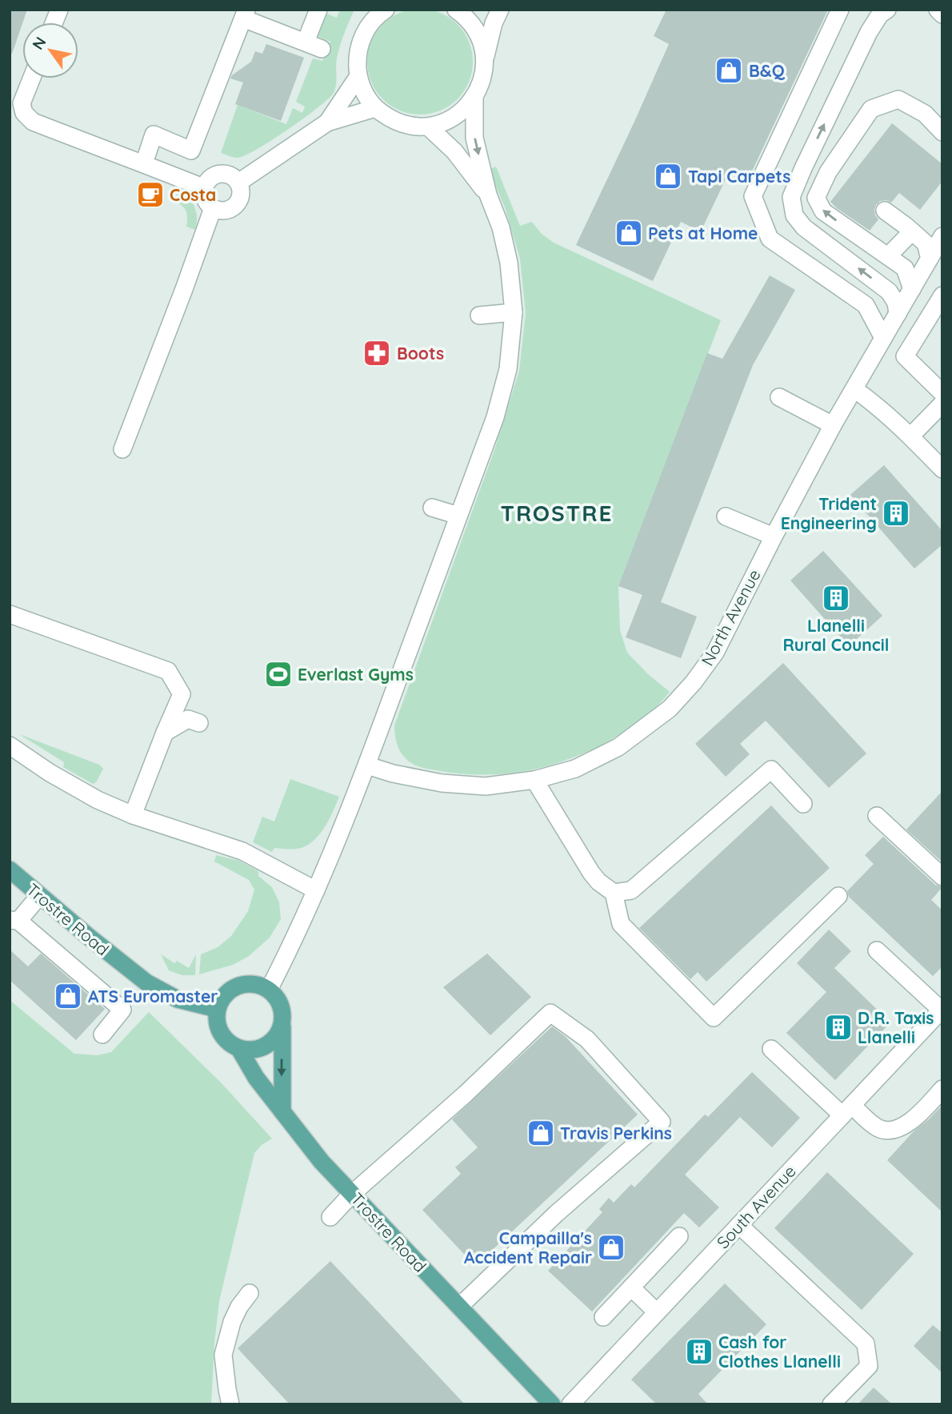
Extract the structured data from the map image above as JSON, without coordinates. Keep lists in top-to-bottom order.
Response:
{
  "streets": {
    "main road": ["Trostre Road"],
    "street": ["North Avenue", "South Avenue"]
  },
  "districts": ["TROSTRE"],
  "places": {
    "shop": [
      "B&Q",
      "Tapi Carpets",
      "Pets at Home",
      "ATS Euromaster",
      "Travis Perkins",
      "Campailla's Accident Repair"
    ],
    "cafe": ["Costa"],
    "pharmacy": ["Boots"],
    "building": [
      "Trident Engineering",
      "Llanelli Rural Council",
      "D.R. Taxis Llanelli",
      "Cash for Clothes Llanelli"
    ],
    "sports": ["Everlast Gyms"]
  },
  "north": "top left"
}
